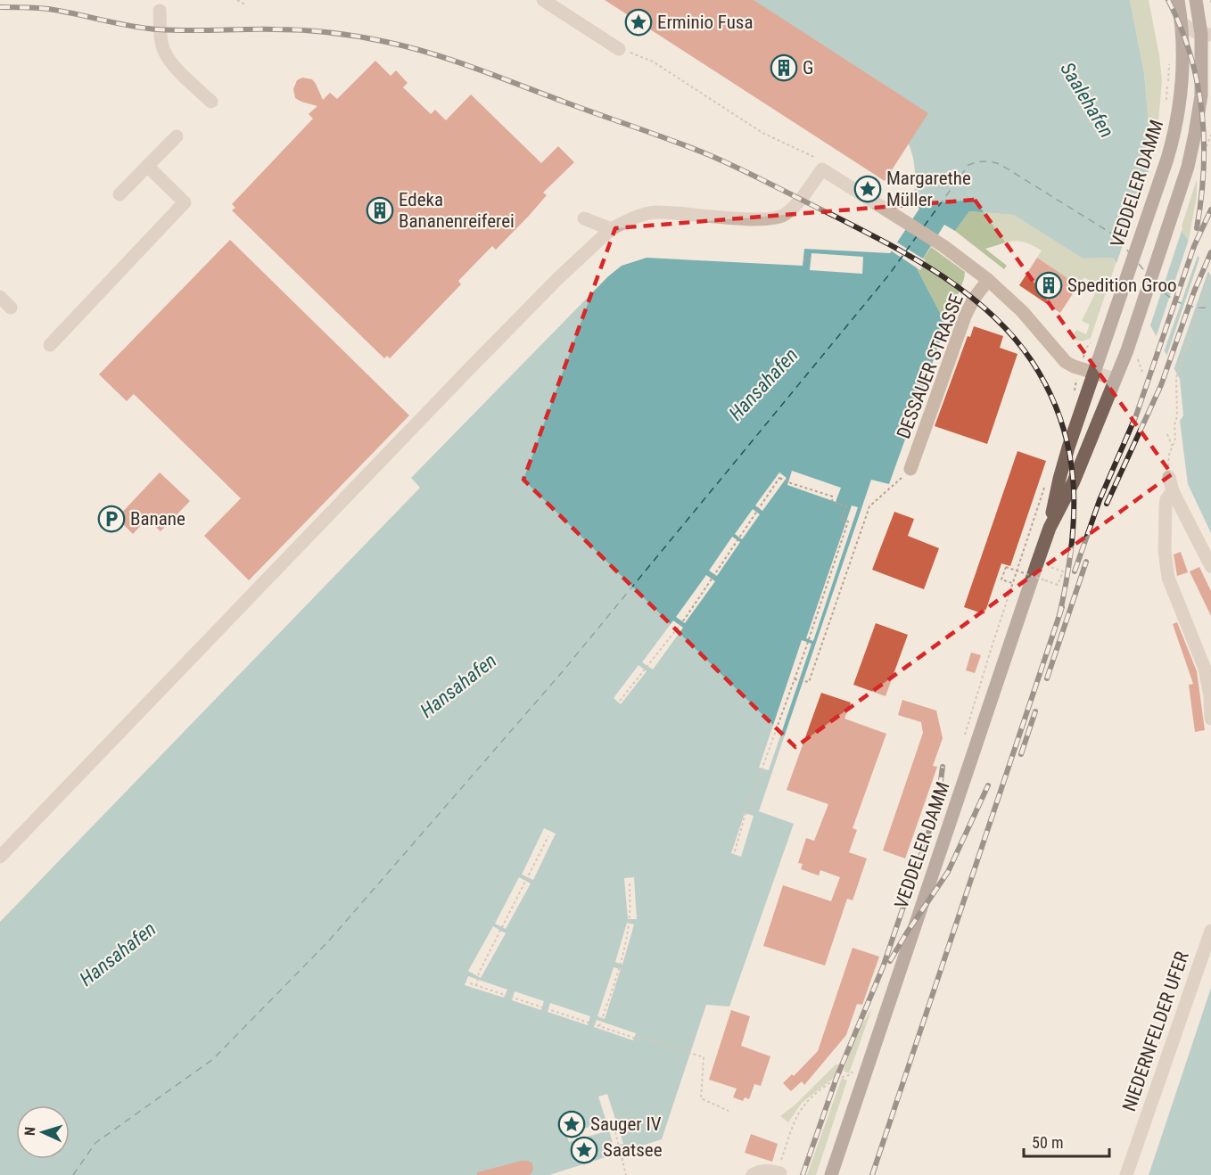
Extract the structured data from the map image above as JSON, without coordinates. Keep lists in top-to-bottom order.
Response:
{
  "streets": {
    "main road": ["VEDDELER DAMM"],
    "street": ["DESSAUER STRASSE", "NIEDERNFELDER UFER"]
  },
  "crossings": [
    ["VEDDELER DAMM", "DESSAUER STRASSE"]
  ],
  "water": ["Saalehafen", "Hansahafen"],
  "places": {
    "place": [
      "Erminio Fusa",
      "Margarethe Müller",
      "Sauger IV",
      "Saatsee"
    ],
    "building": ["G", "Edeka Bananenreiferei", "Spedition Groo"],
    "parking": ["Banane"]
  },
  "scale_bar": "50 m",
  "north": "left"
}
